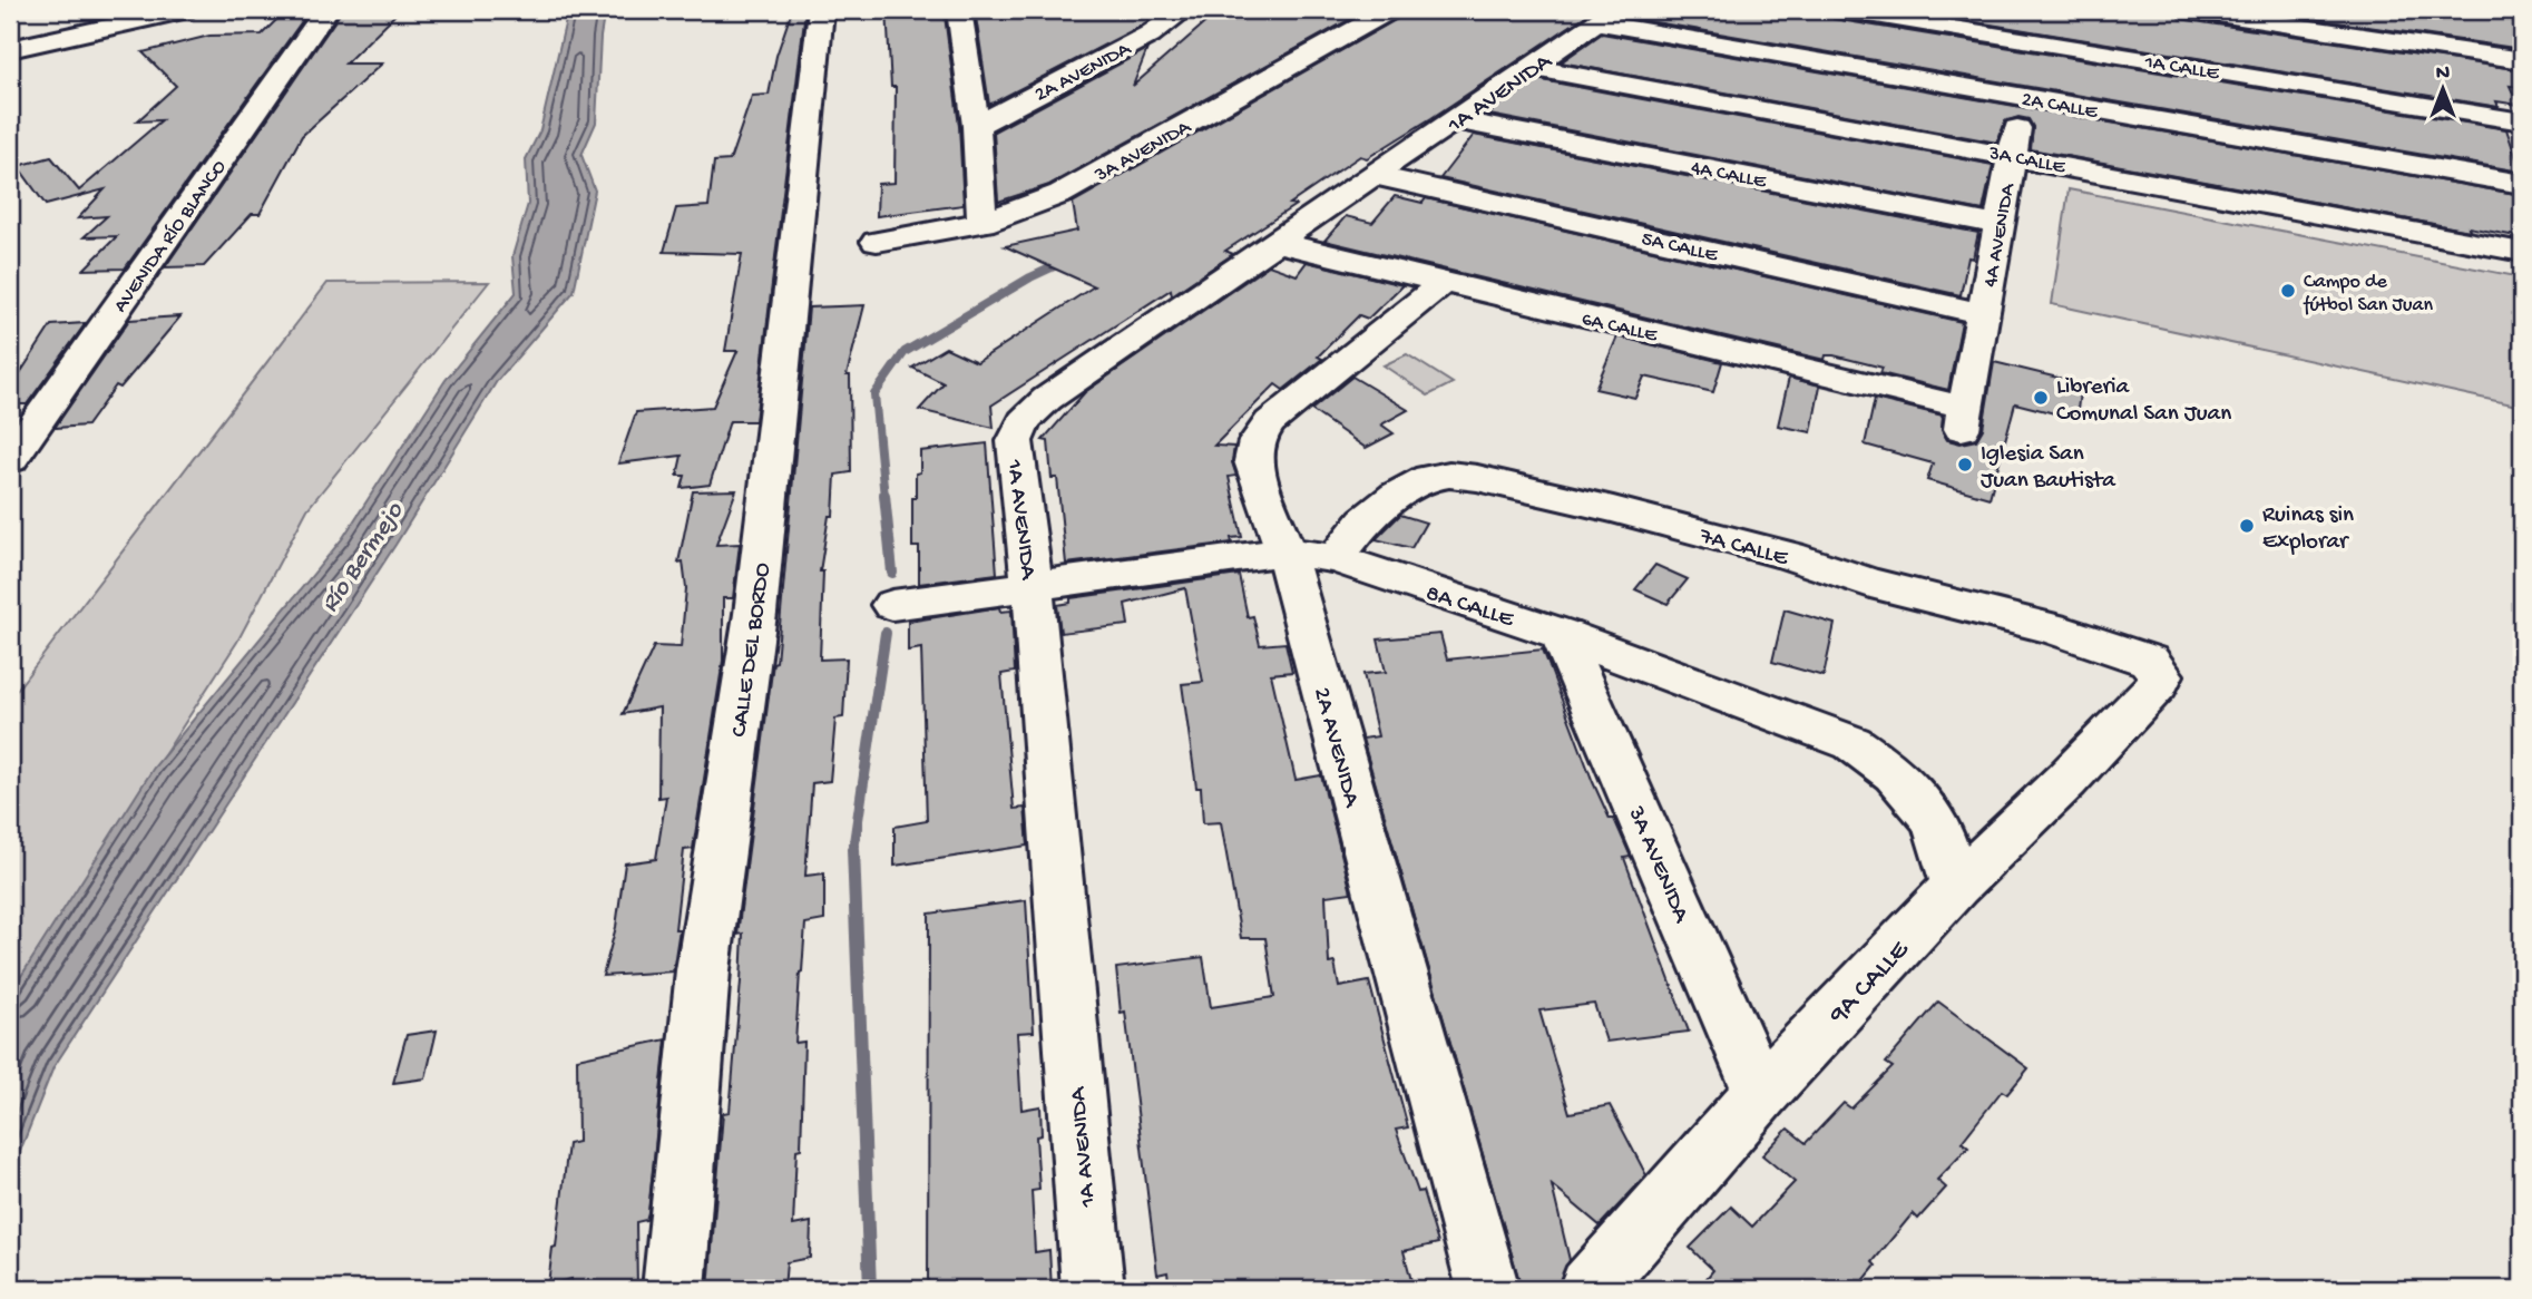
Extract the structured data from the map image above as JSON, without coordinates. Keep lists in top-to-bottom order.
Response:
{
  "streets": {
    "street": [
      "1A CALLE",
      "2A AVENIDA",
      "1A AVENIDA",
      "2A CALLE",
      "3A AVENIDA",
      "3A CALLE",
      "4A CALLE",
      "AVENIDA RÍO BLANCO",
      "4A AVENIDA",
      "5A CALLE",
      "6A CALLE",
      "7A CALLE",
      "8A CALLE",
      "CALLE DEL BORDO",
      "9A CALLE"
    ]
  },
  "crossings": [
    ["1A CALLE", "4A AVENIDA"],
    ["2A AVENIDA", "6A CALLE"],
    ["2A AVENIDA", "8A CALLE"],
    ["1A AVENIDA", "2A CALLE"],
    ["1A AVENIDA", "3A CALLE"],
    ["1A AVENIDA", "4A CALLE"],
    ["1A AVENIDA", "5A CALLE"],
    ["1A AVENIDA", "6A CALLE"],
    ["1A AVENIDA", "8A CALLE"],
    ["2A CALLE", "4A AVENIDA"],
    ["3A AVENIDA", "8A CALLE"],
    ["3A AVENIDA", "9A CALLE"],
    ["3A CALLE", "4A AVENIDA"],
    ["4A CALLE", "4A AVENIDA"],
    ["4A AVENIDA", "5A CALLE"],
    ["4A AVENIDA", "6A CALLE"],
    ["7A CALLE", "8A CALLE"],
    ["7A CALLE", "9A CALLE"],
    ["8A CALLE", "9A CALLE"]
  ],
  "water": ["Río Bermejo"],
  "places": [
    "Campo de fútbol San Juan",
    "Libreria Comunal San Juan",
    "Iglesia San Juan Bautista",
    "Ruinas sin Explorar"
  ],
  "north": "top"
}
